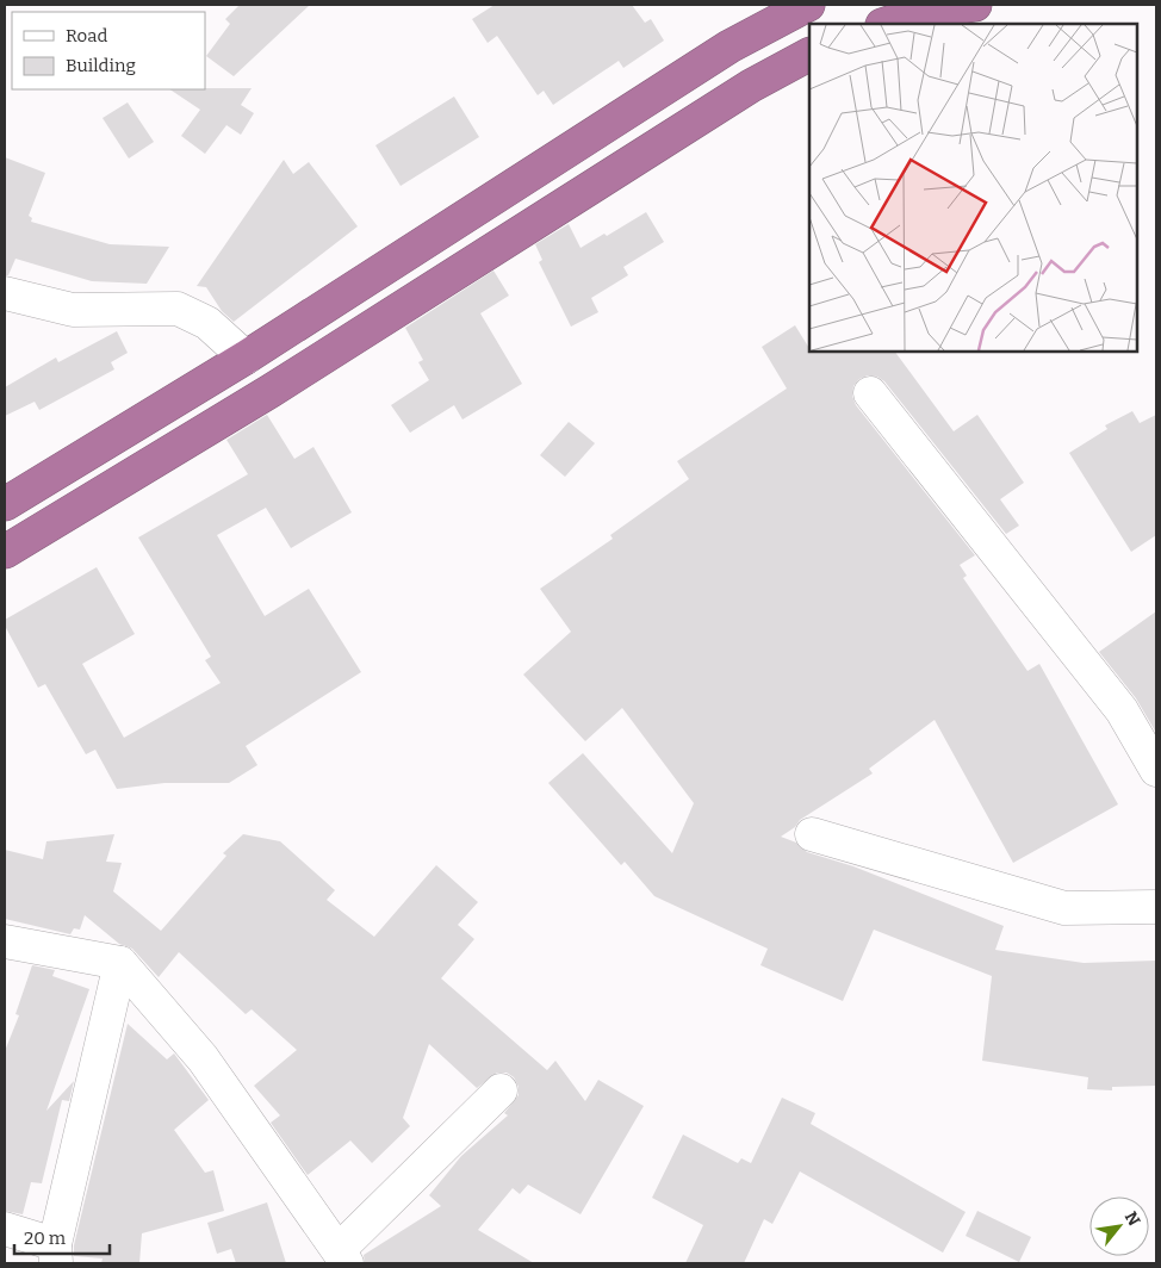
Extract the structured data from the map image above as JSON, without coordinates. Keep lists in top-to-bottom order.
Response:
{
  "legend": ["Road", "Building"],
  "scale_bar": "20 m",
  "north": "top right"
}
